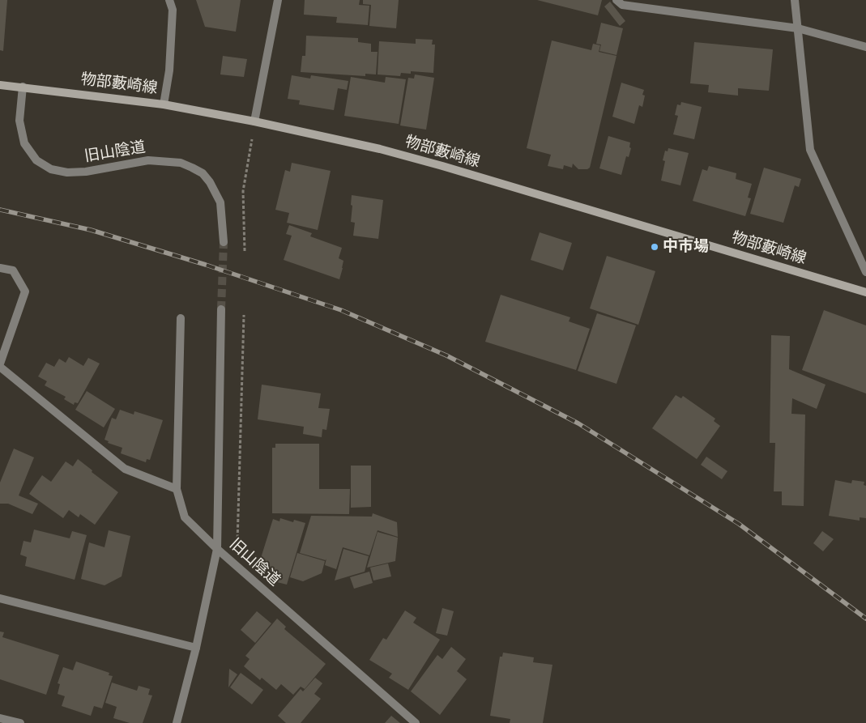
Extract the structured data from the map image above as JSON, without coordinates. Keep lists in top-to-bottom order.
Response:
{
  "streets": {
    "main road": ["物部藪崎線"],
    "street": ["旧山陰道"]
  },
  "crossings": [
    ["物部藪崎線", "旧山陰道"]
  ],
  "places": ["中市場"]
}
